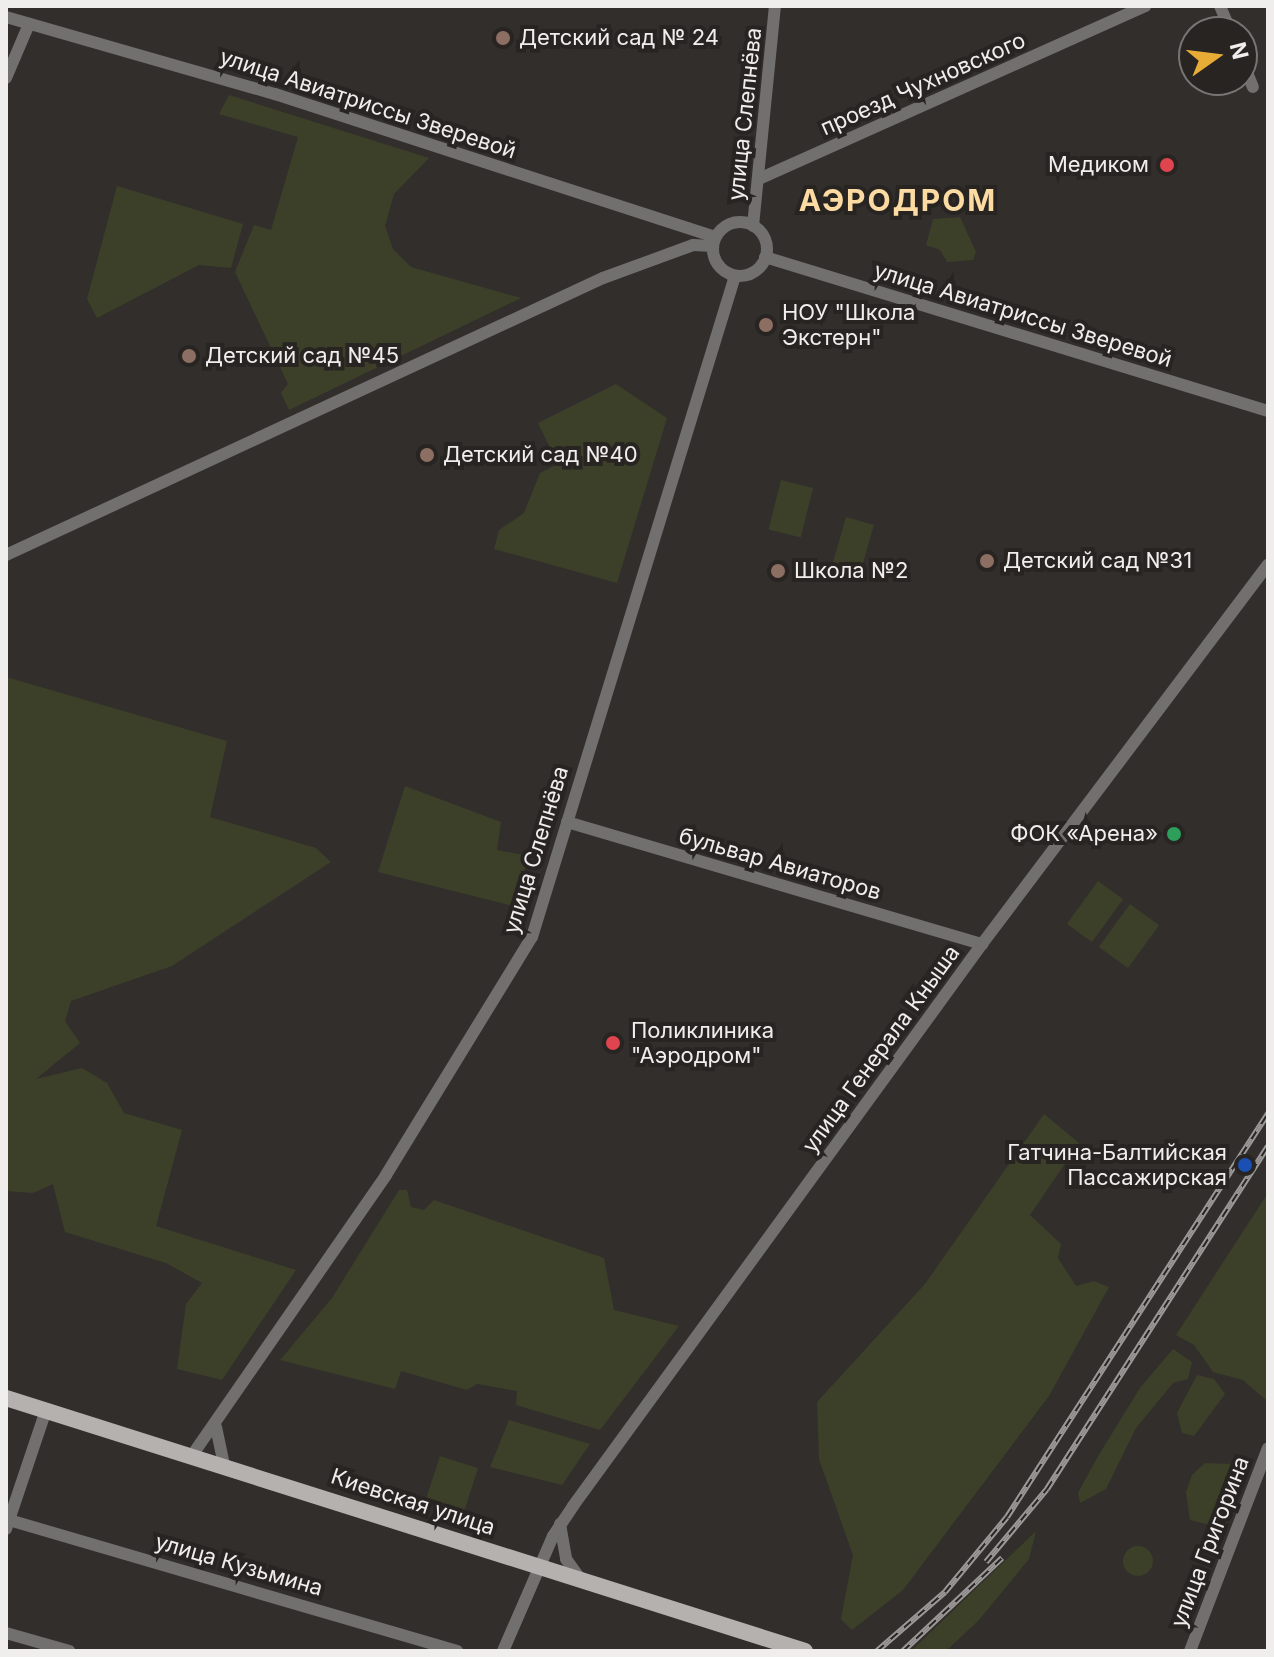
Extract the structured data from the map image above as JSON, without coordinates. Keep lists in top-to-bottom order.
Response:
{
  "streets": {
    "main road": ["Киевская улица"],
    "street": [
      "проезд Чухновского",
      "улица Авиатриссы Зверевой",
      "улица Слепнёва",
      "бульвар Авиаторов",
      "улица Генерала Кныша",
      "улица Григорина",
      "улица Кузьмина"
    ]
  },
  "crossings": [
    ["проезд Чухновского", "улица Слепнёва"],
    ["улица Авиатриссы Зверевой", "улица Слепнёва"],
    ["улица Слепнёва", "бульвар Авиаторов"],
    ["улица Слепнёва", "Киевская улица"],
    ["бульвар Авиаторов", "улица Генерала Кныша"],
    ["улица Генерала Кныша", "Киевская улица"]
  ],
  "districts": ["АЭРОДРОМ"],
  "places": [
    "Детский сад № 24",
    "Медиком",
    "НОУ \"Школа Экстерн\"",
    "Детский сад №45",
    "Детский сад №40",
    "Детский сад №31",
    "Школа №2",
    "ФОК «Арена»",
    "Поликлиника \"Аэродром\"",
    "Гатчина-Балтийская Пассажирская"
  ],
  "north": "right"
}
